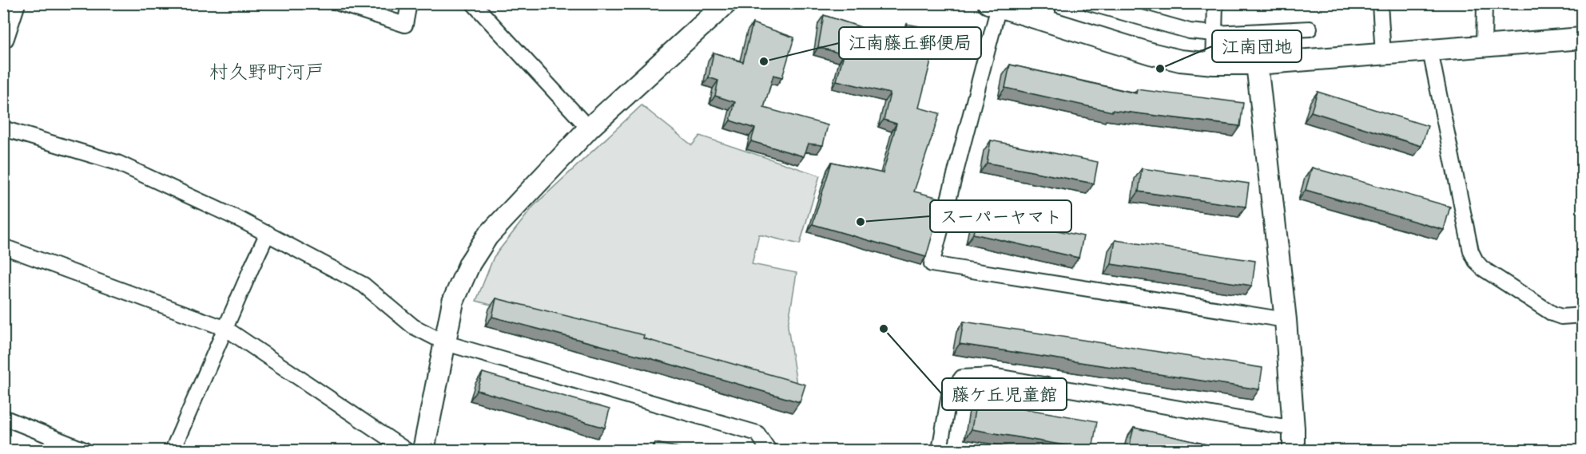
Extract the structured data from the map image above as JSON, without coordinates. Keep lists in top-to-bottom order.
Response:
{
  "districts": ["村久野町河戸"],
  "places": [
    "江南藤丘郵便局",
    "江南団地",
    "スーパーヤマト",
    "藤ケ丘児童館"
  ]
}
